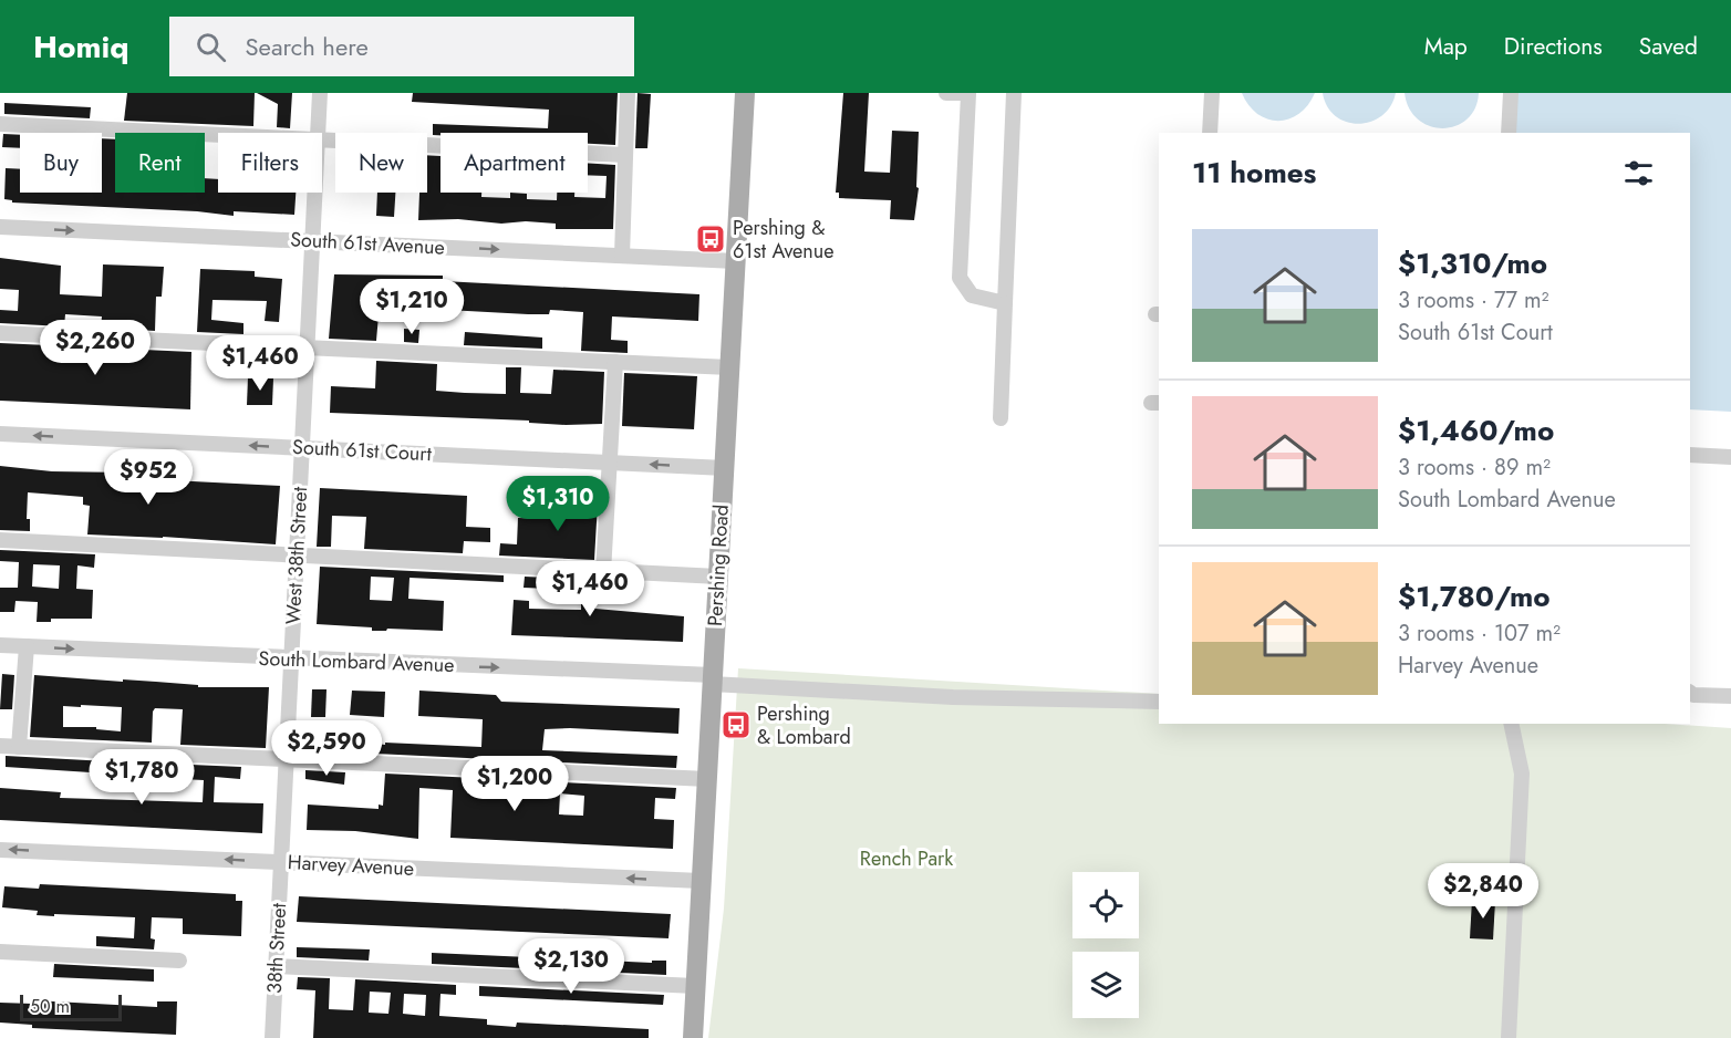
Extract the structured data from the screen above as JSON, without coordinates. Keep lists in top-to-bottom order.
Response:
{
  "streets": {
    "main road": ["Pershing Road"],
    "street": [
      "South 61st Avenue",
      "South 61st Court",
      "West 38th Street",
      "South Lombard Avenue",
      "Harvey Avenue",
      "38th Street"
    ]
  },
  "crossings": [
    ["South 61st Avenue", "West 38th Street"],
    ["South 61st Avenue", "Pershing Road"],
    ["South 61st Court", "West 38th Street"],
    ["South 61st Court", "Pershing Road"],
    ["West 38th Street", "South Lombard Avenue"],
    ["West 38th Street", "38th Street"],
    ["Pershing Road", "South Lombard Avenue"],
    ["Pershing Road", "Harvey Avenue"],
    ["South Lombard Avenue", "38th Street"],
    ["Harvey Avenue", "38th Street"]
  ],
  "parks": ["Rench Park"],
  "places": {
    "bus stop": ["Pershing & 61st Avenue", "Pershing & Lombard"]
  },
  "scale_bar": "50 m",
  "page": {
    "header": "Homiq",
    "search": "Search here",
    "nav": ["Map", "Directions", "Saved"],
    "chip": [
      "Buy",
      "Rent",
      "Filters",
      "New",
      "Apartment"
    ],
    "heading": "11 homes",
    "list": [
      {
        "name": "$1,310/mo",
        "note": "3 rooms · 77 m² · South 61st Court"
      },
      {
        "name": "$1,460/mo",
        "note": "3 rooms · 89 m² · South Lombard Avenue"
      },
      {
        "name": "$1,780/mo",
        "note": "3 rooms · 107 m² · Harvey Avenue"
      }
    ],
    "price": [
      "$1,210",
      "$2,260",
      "$1,460",
      "$952",
      "$1,310",
      "$1,460",
      "$2,590",
      "$1,780",
      "$1,200",
      "$2,840",
      "$2,130"
    ],
    "scale": "50 m"
  }
}
